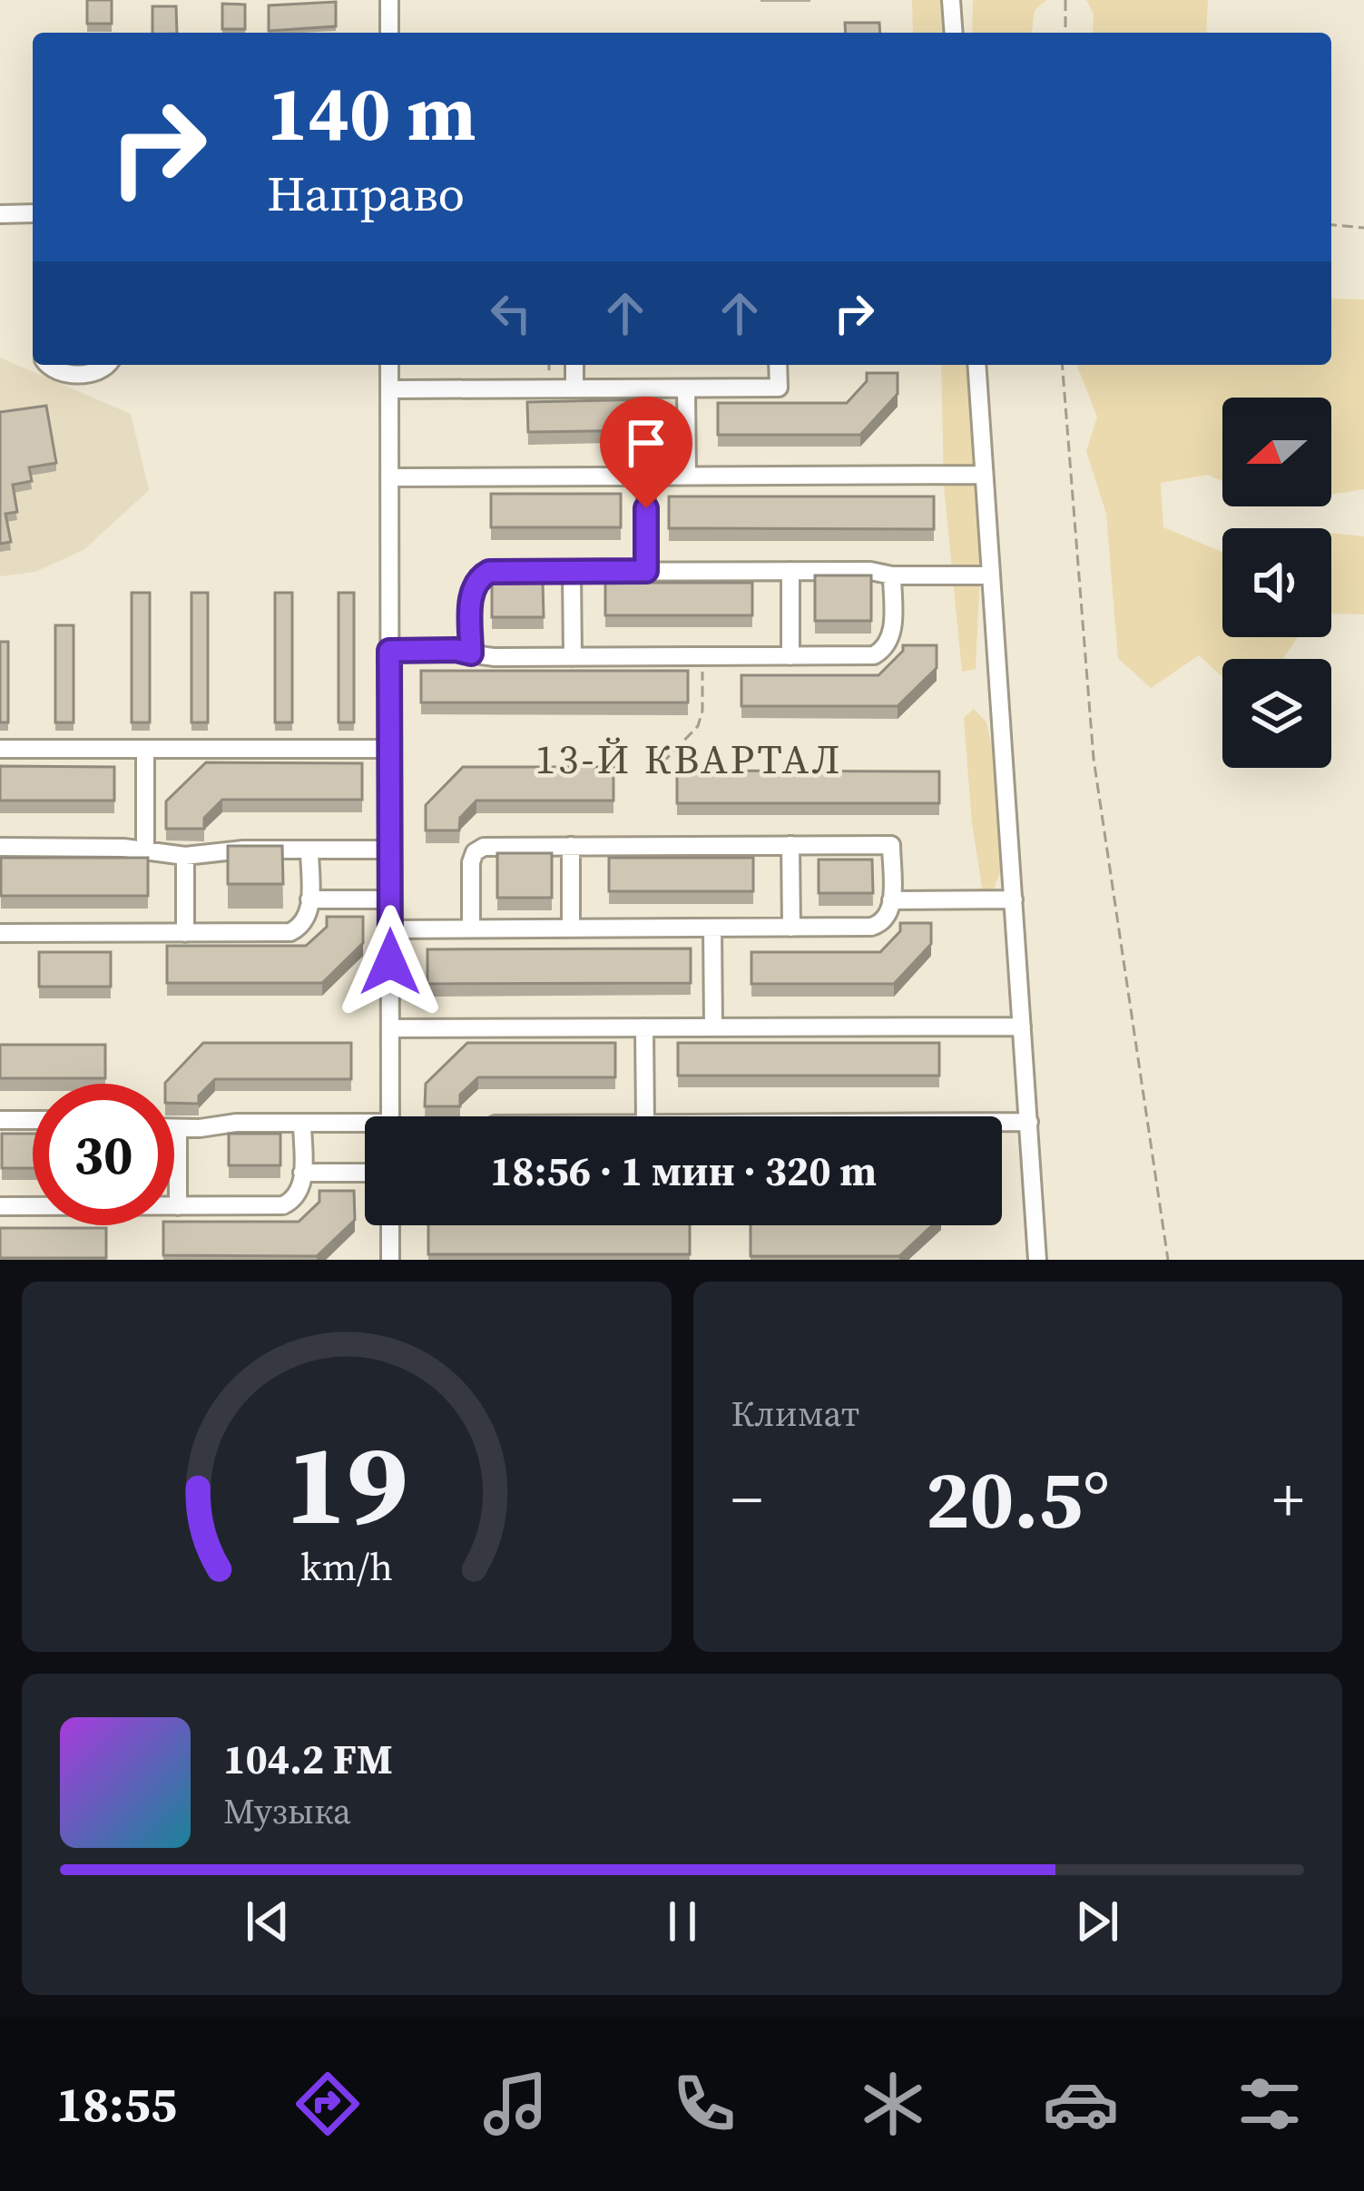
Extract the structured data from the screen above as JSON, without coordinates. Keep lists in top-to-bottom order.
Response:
{
  "districts": ["13-Й КВАРТАЛ"],
  "north": "left",
  "page": {
    "turn": ["140 m", "Направо"],
    "limit": "30",
    "trip": "18:56 · 1 мин · 320 m",
    "tile": "Климат",
    "heat": ["−", "20.5°", "+"],
    "song": ["104.2 FM", "Музыка"],
    "tabs": "18:55",
    "gauge": ["19", "km/h"]
  }
}
